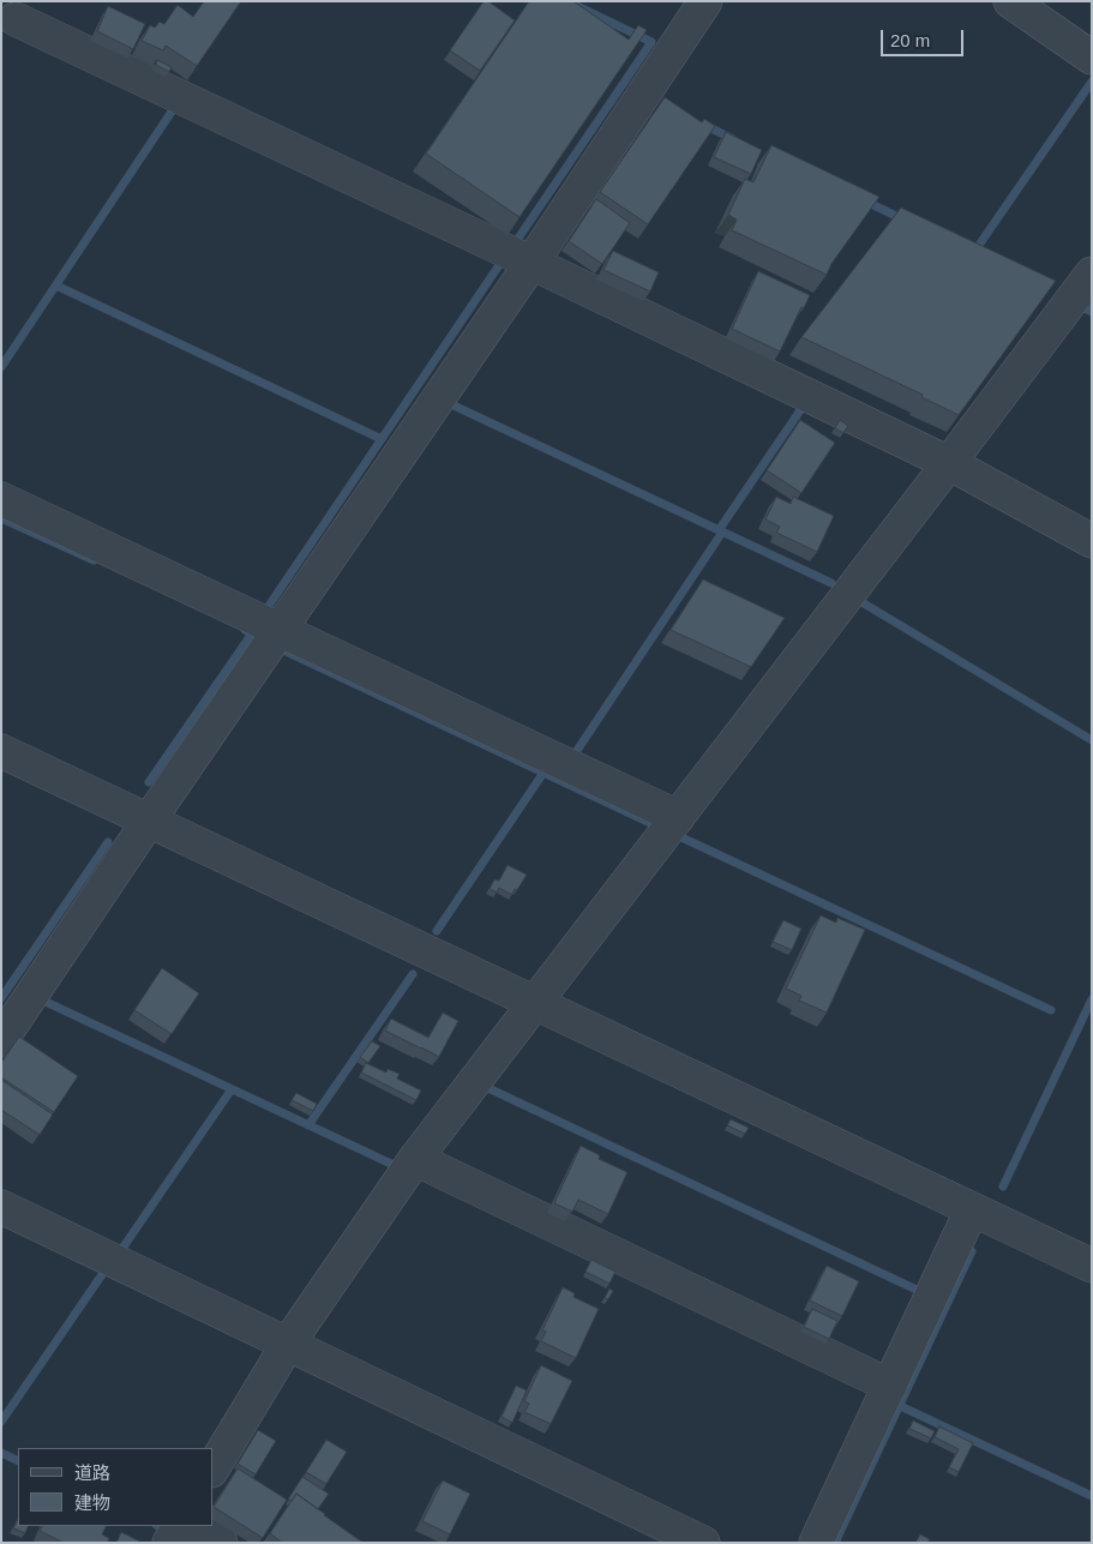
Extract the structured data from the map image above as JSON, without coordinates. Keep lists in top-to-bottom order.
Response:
{
  "legend": ["道路", "建物"],
  "scale_bar": "20 m"
}
